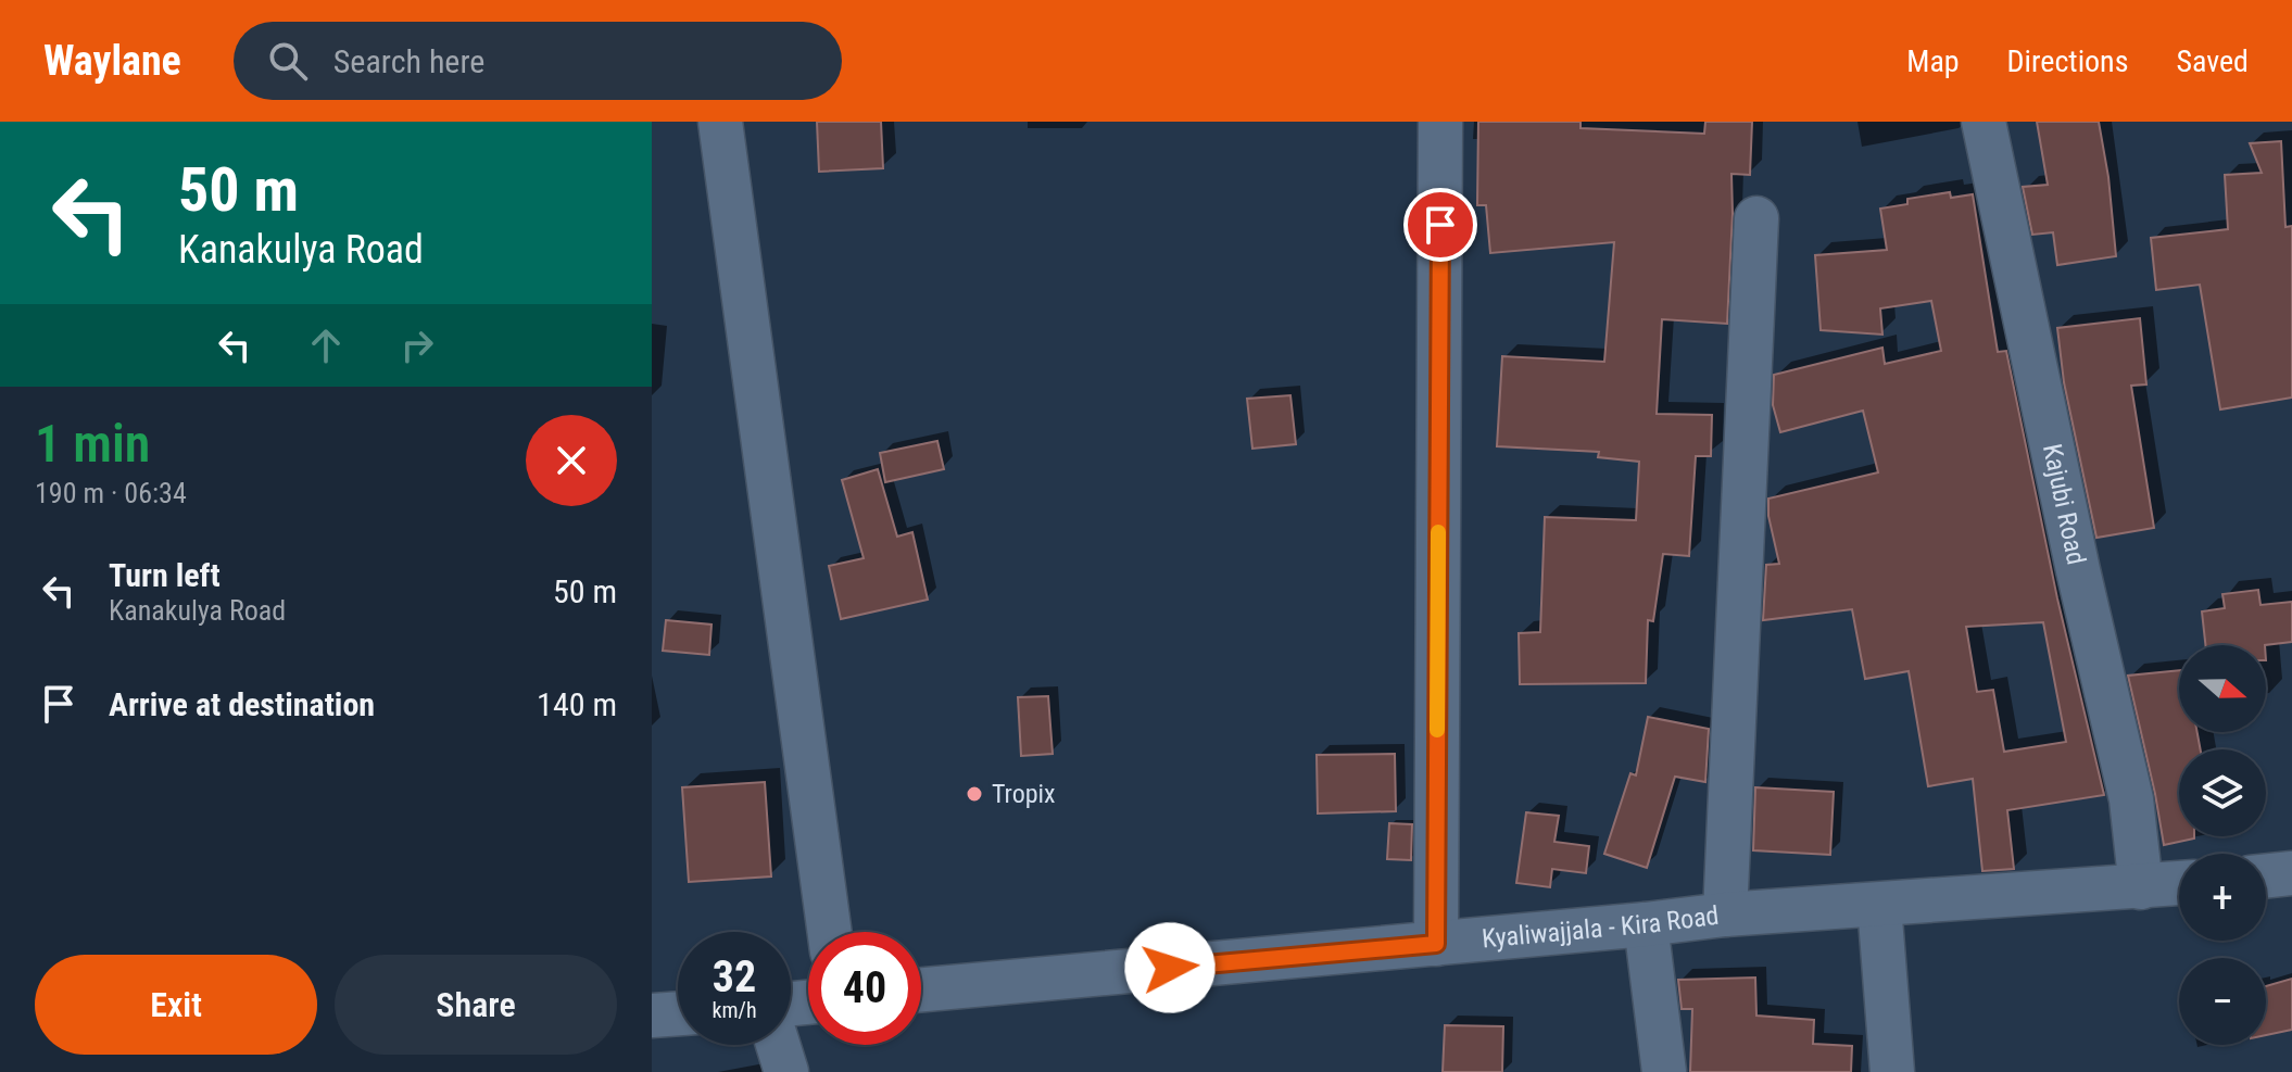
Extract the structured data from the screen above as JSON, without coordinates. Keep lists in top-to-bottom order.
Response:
{
  "streets": {
    "street": ["Kajubi Road", "Kyaliwajjala - Kira Road"]
  },
  "crossings": [
    ["Kajubi Road", "Kyaliwajjala - Kira Road"]
  ],
  "places": ["Tropix"],
  "north": "right",
  "page": {
    "header": "Waylane",
    "search": "Search here",
    "nav": ["Map", "Directions", "Saved"],
    "turn": ["50 m", "Kanakulya Road"],
    "heading": ["1 min", "190 m · 06:34"],
    "list": [
      {
        "name": "Turn left",
        "note": "Kanakulya Road",
        "value": "50 m"
      },
      {
        "name": "Arrive at destination",
        "value": "140 m"
      }
    ],
    "map_buttons": ["+", "−"],
    "speed": "32 km/h",
    "limit": "40",
    "buttons": ["Exit", "Share"]
  }
}
